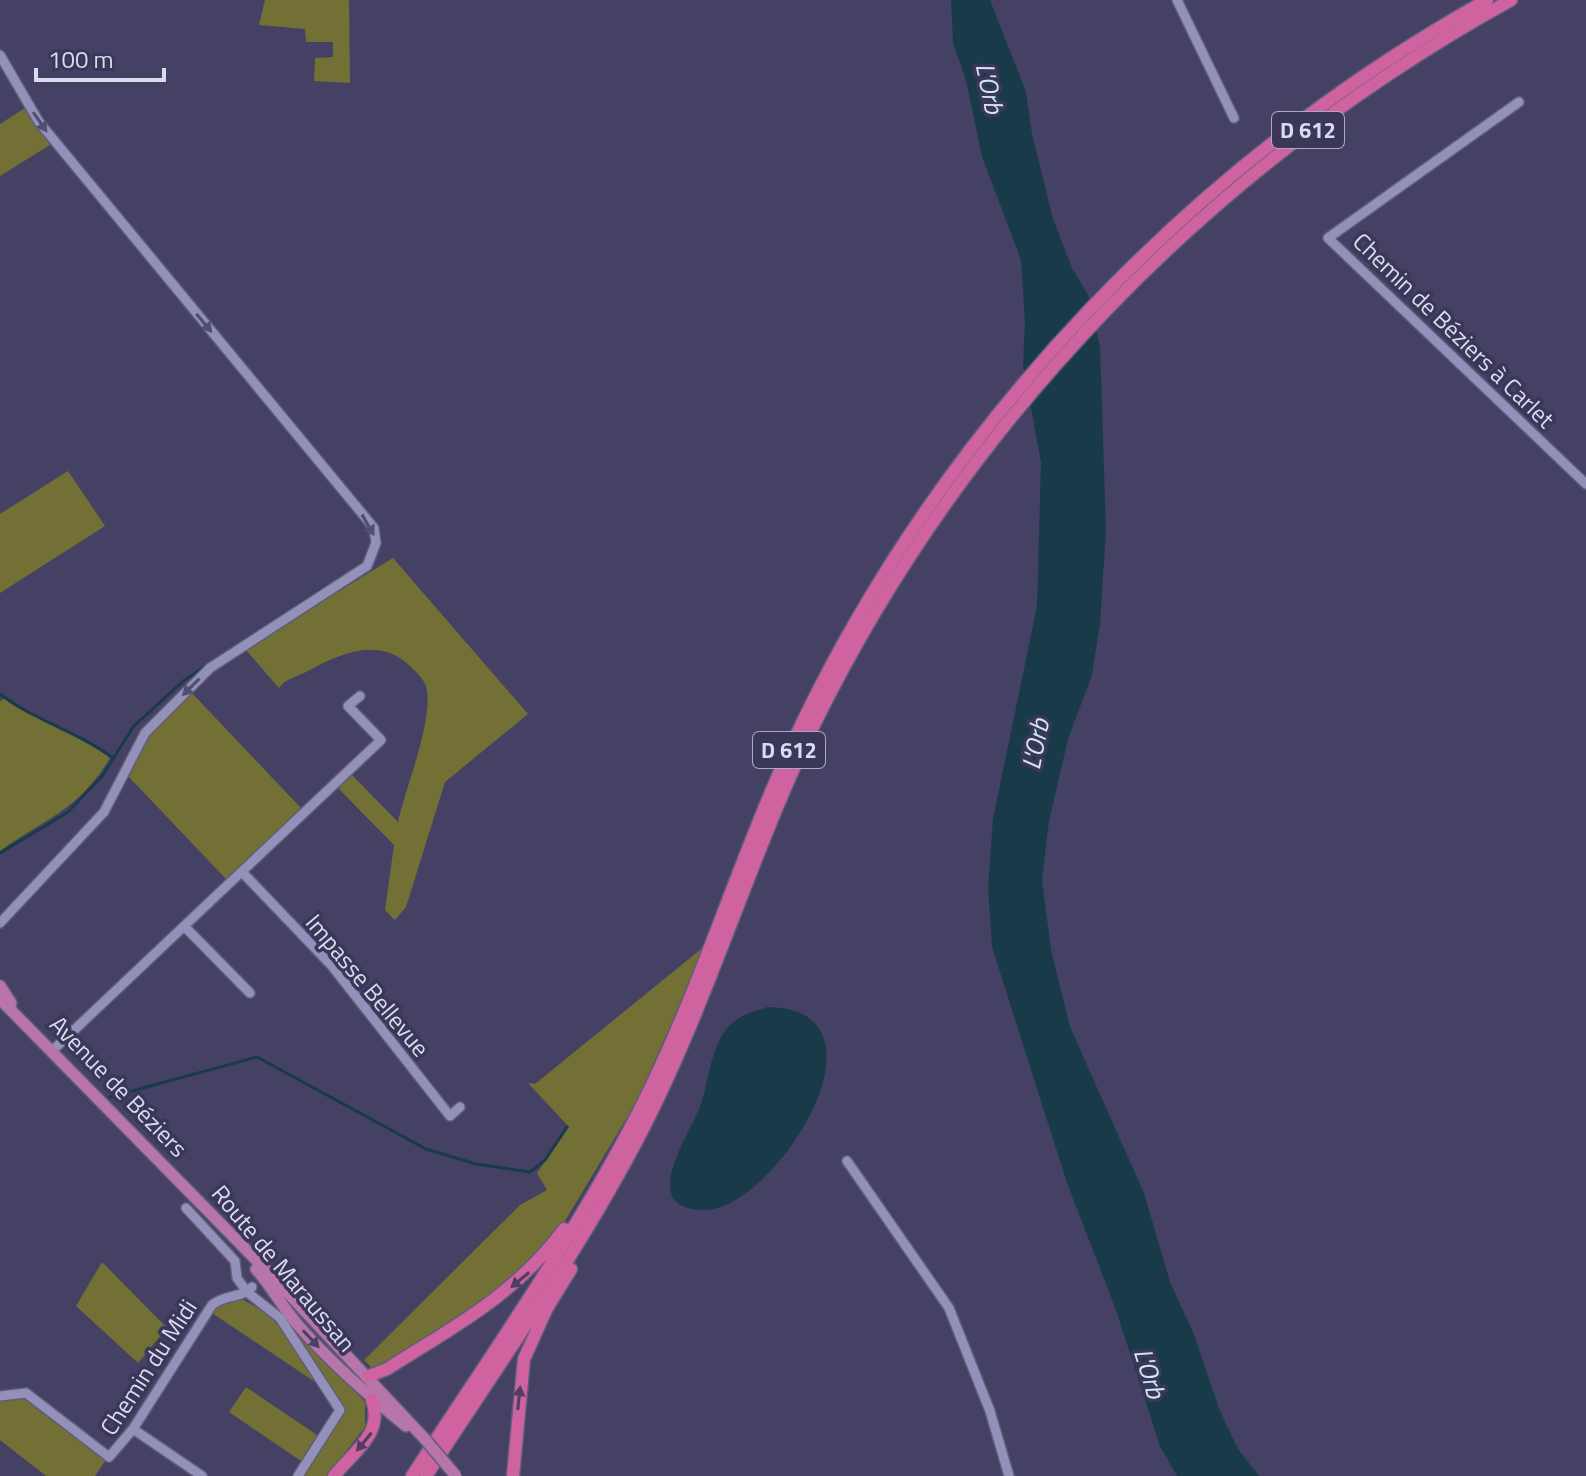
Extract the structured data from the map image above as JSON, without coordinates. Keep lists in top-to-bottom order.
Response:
{
  "streets": {
    "highway": ["D 612"],
    "main road": ["Avenue de Béziers", "Route de Maraussan"],
    "street": ["Chemin de Béziers à Carlet", "Impasse Bellevue", "Chemin du Midi"]
  },
  "crossings": [
    ["Avenue de Béziers", "Route de Maraussan"],
    ["Route de Maraussan", "Chemin du Midi"]
  ],
  "water": ["L'Orb"],
  "scale_bar": "100 m"
}
